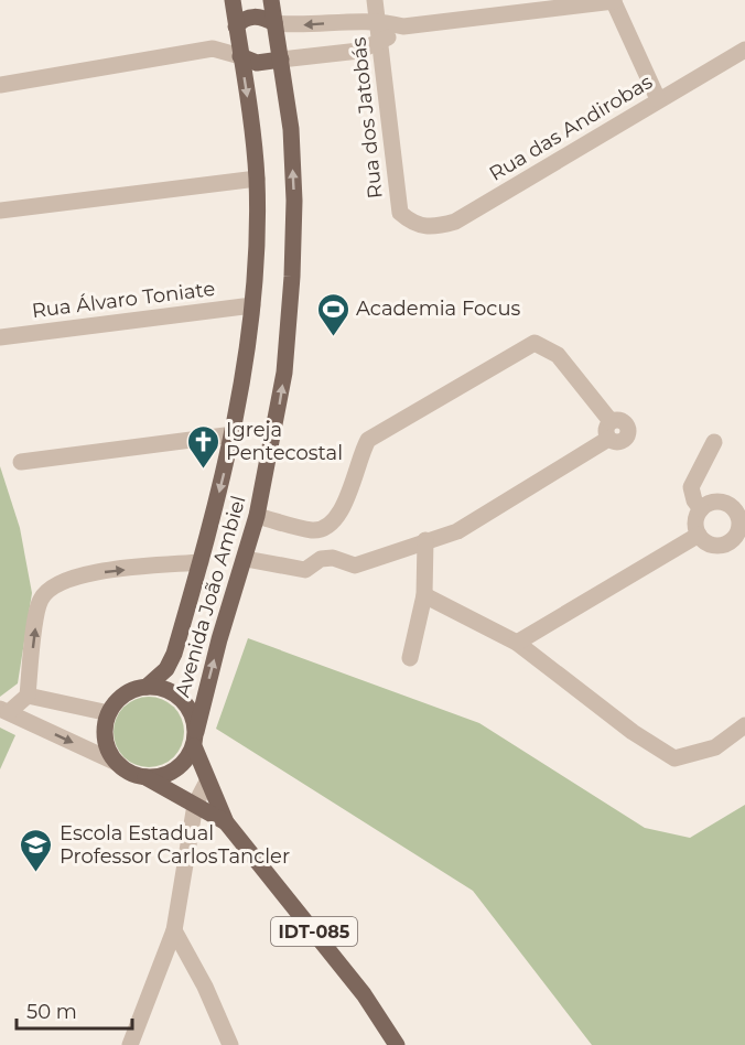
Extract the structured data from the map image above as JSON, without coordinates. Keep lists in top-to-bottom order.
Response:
{
  "streets": {
    "main road": ["Avenida João Ambiel", "IDT-085"],
    "street": ["Rua dos Jatobás", "Rua das Andirobas", "Rua Álvaro Toniate"]
  },
  "crossings": [
    ["Rua dos Jatobás", "Rua das Andirobas"],
    ["Rua Álvaro Toniate", "Avenida João Ambiel"]
  ],
  "places": {
    "sports": ["Academia Focus"],
    "church": ["Igreja Pentecostal"],
    "school or university": ["Escola Estadual Professor CarlosTancler"]
  },
  "scale_bar": "50 m"
}
